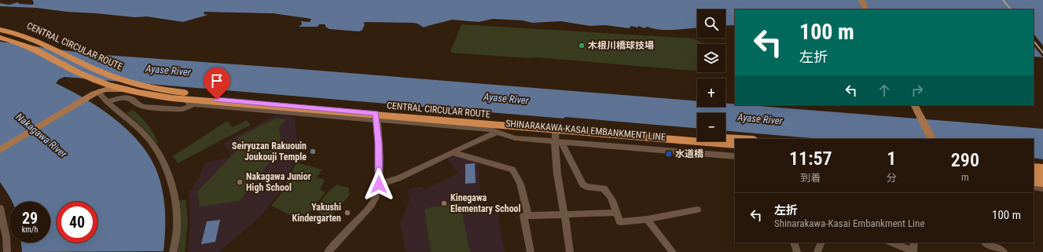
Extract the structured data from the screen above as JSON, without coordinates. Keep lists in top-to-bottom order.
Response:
{
  "streets": {
    "highway": ["CENTRAL CIRCULAR ROUTE"],
    "main road": ["SHINARAKAWA-KASAI EMBANKMENT LINE"]
  },
  "water": ["Ayase River", "Nakagawa River"],
  "places": {
    "other": [
      "木根川橋球技場",
      "Seiryuzan Rakuouin Joukouji Temple",
      "Nakagawa Junior High School",
      "Kinegawa Elementary School",
      "Yakushi Kindergarten"
    ],
    "transit": ["水道橋"]
  },
  "page": {
    "map_buttons": ["+", "−"],
    "turn": ["100 m", "左折"],
    "eta": [
      "11:57",
      "到着",
      "1",
      "分",
      "290",
      "m"
    ],
    "list": [
      {
        "name": "左折",
        "note": "Shinarakawa-Kasai Embankment Line",
        "value": "100 m"
      }
    ],
    "speed": "29 km/h",
    "limit": "40"
  }
}
